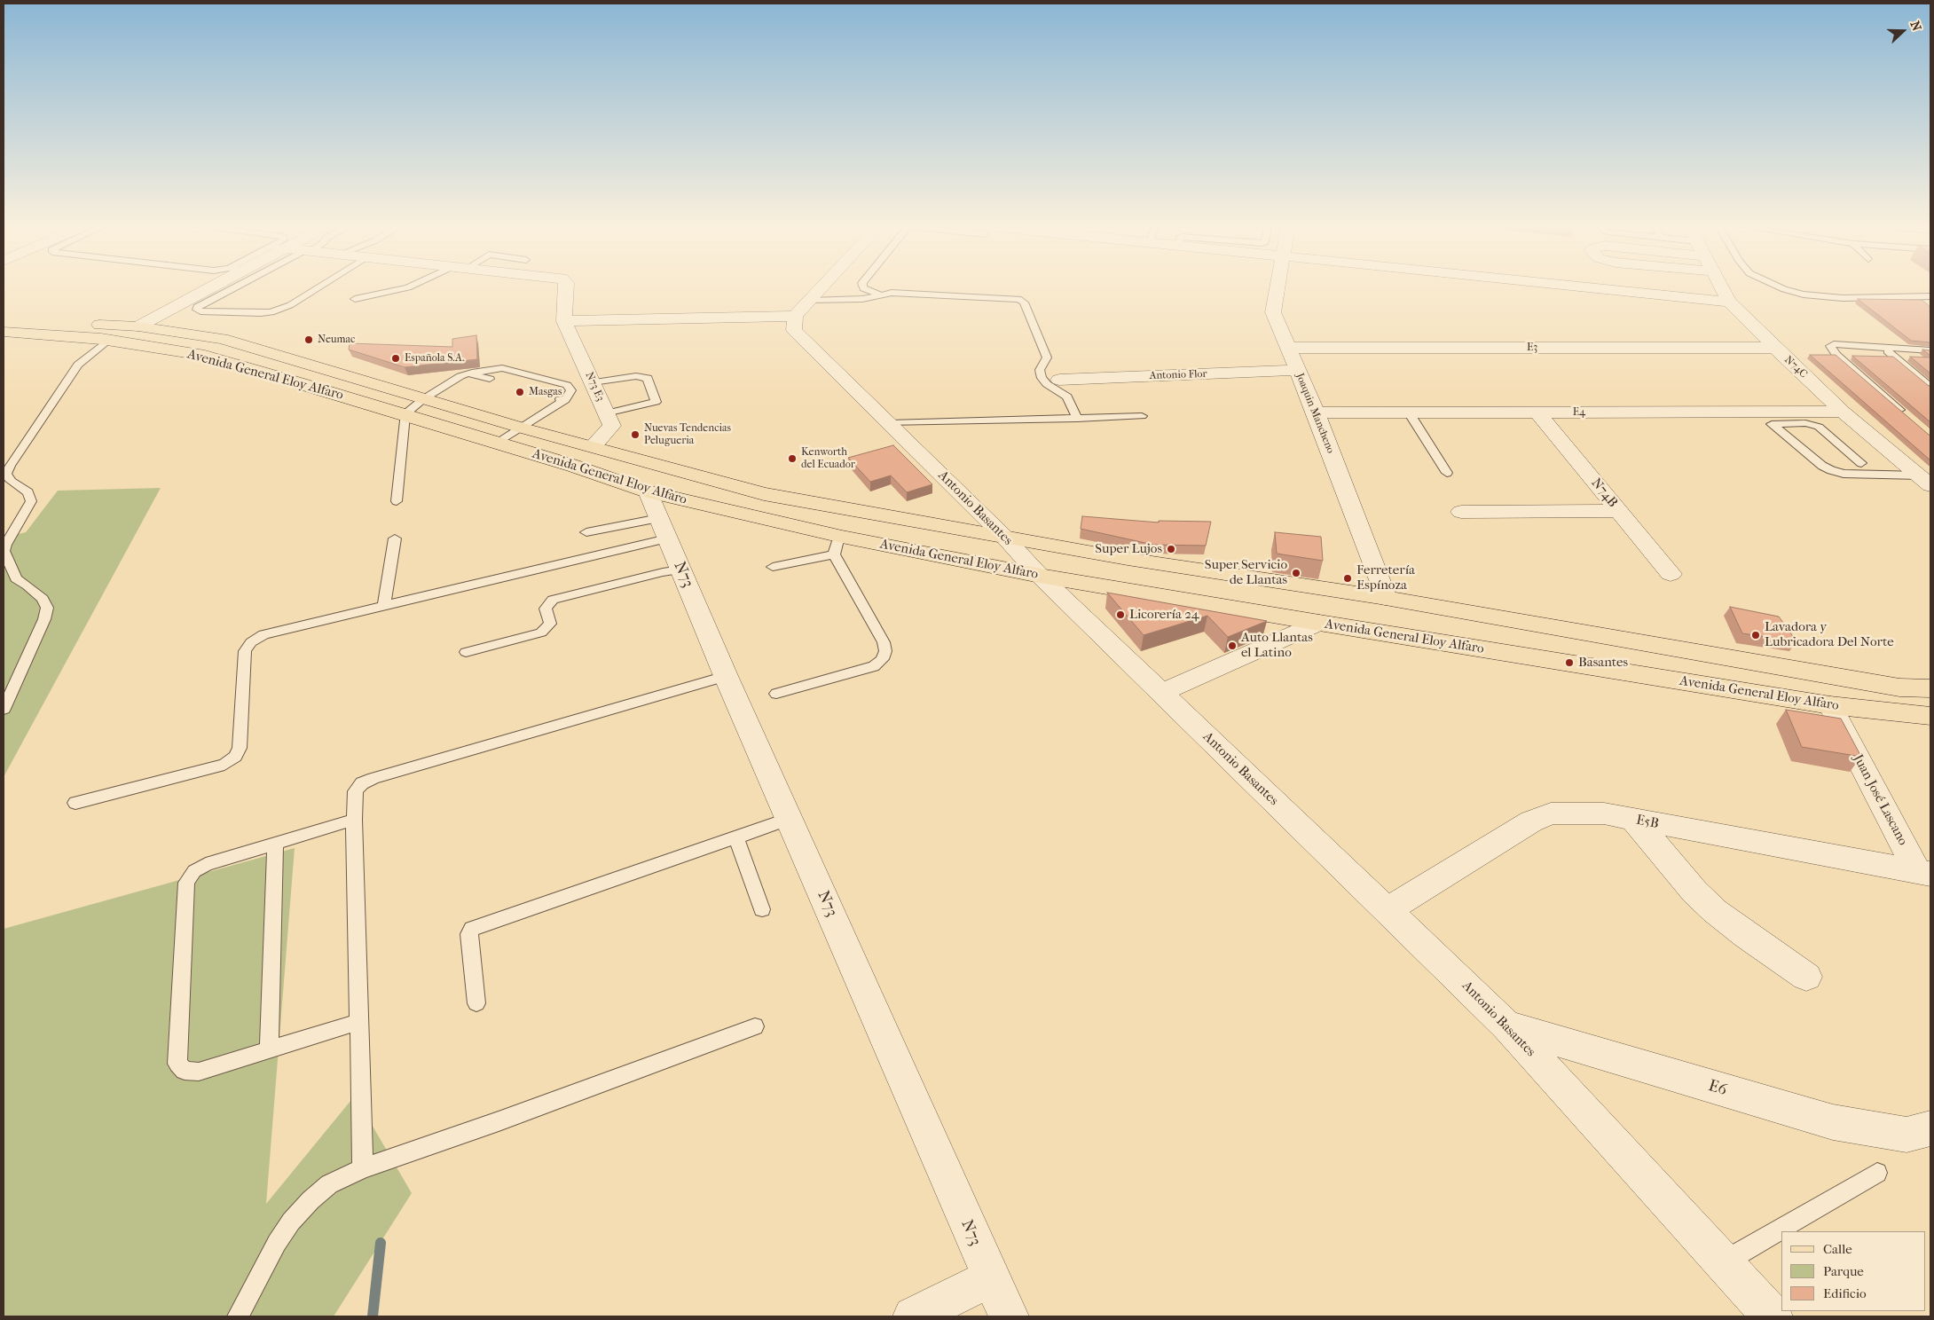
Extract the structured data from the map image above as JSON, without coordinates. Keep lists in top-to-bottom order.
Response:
{
  "streets": {
    "main road": ["Avenida General Eloy Alfaro"],
    "street": [
      "E3",
      "N74C",
      "Antonio Flor",
      "N73 E3",
      "E4",
      "Joaquin Mancheno",
      "N74B",
      "Antonio Basantes",
      "N73",
      "Juan José Lascano",
      "E5B",
      "E6"
    ]
  },
  "crossings": [
    ["E3", "N74C"],
    ["E3", "Joaquin Mancheno"],
    ["N74C", "E4"],
    ["Avenida General Eloy Alfaro", "N73 E3"],
    ["Avenida General Eloy Alfaro", "Joaquin Mancheno"],
    ["Avenida General Eloy Alfaro", "Antonio Basantes"],
    ["Avenida General Eloy Alfaro", "N73"],
    ["Avenida General Eloy Alfaro", "Juan José Lascano"],
    ["Antonio Flor", "Joaquin Mancheno"],
    ["E4", "Joaquin Mancheno"],
    ["E4", "N74B"],
    ["Antonio Basantes", "E5B"],
    ["Antonio Basantes", "E6"],
    ["Juan José Lascano", "E5B"]
  ],
  "places": [
    "Neumac",
    "Española S.A.",
    "Masgas",
    "Nuevas Tendencias Pelugueria",
    "Kenworth del Ecuador",
    "Super Lujos",
    "Super Servicio de Llantas",
    "Ferretería Espínoza",
    "Licorería 24",
    "Lavadora y Lubricadora Del Norte",
    "Auto Llantas el Latino",
    "Basantes"
  ],
  "legend": ["Calle", "Parque", "Edificio"],
  "north": "right"
}
